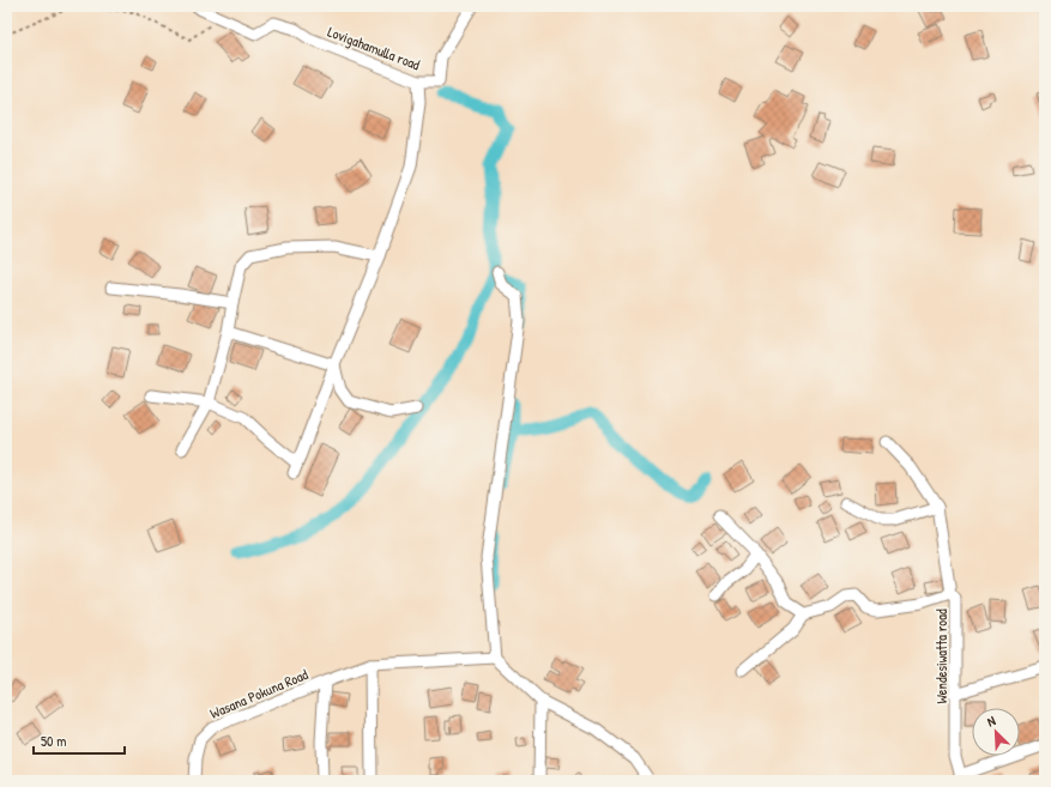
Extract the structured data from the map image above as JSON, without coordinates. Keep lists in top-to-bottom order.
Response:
{
  "streets": {
    "street": ["Lovigahamulla road", "Wendesiwatta road", "Wasana Pokuna Road"]
  },
  "scale_bar": "50 m",
  "north": "top left"
}
